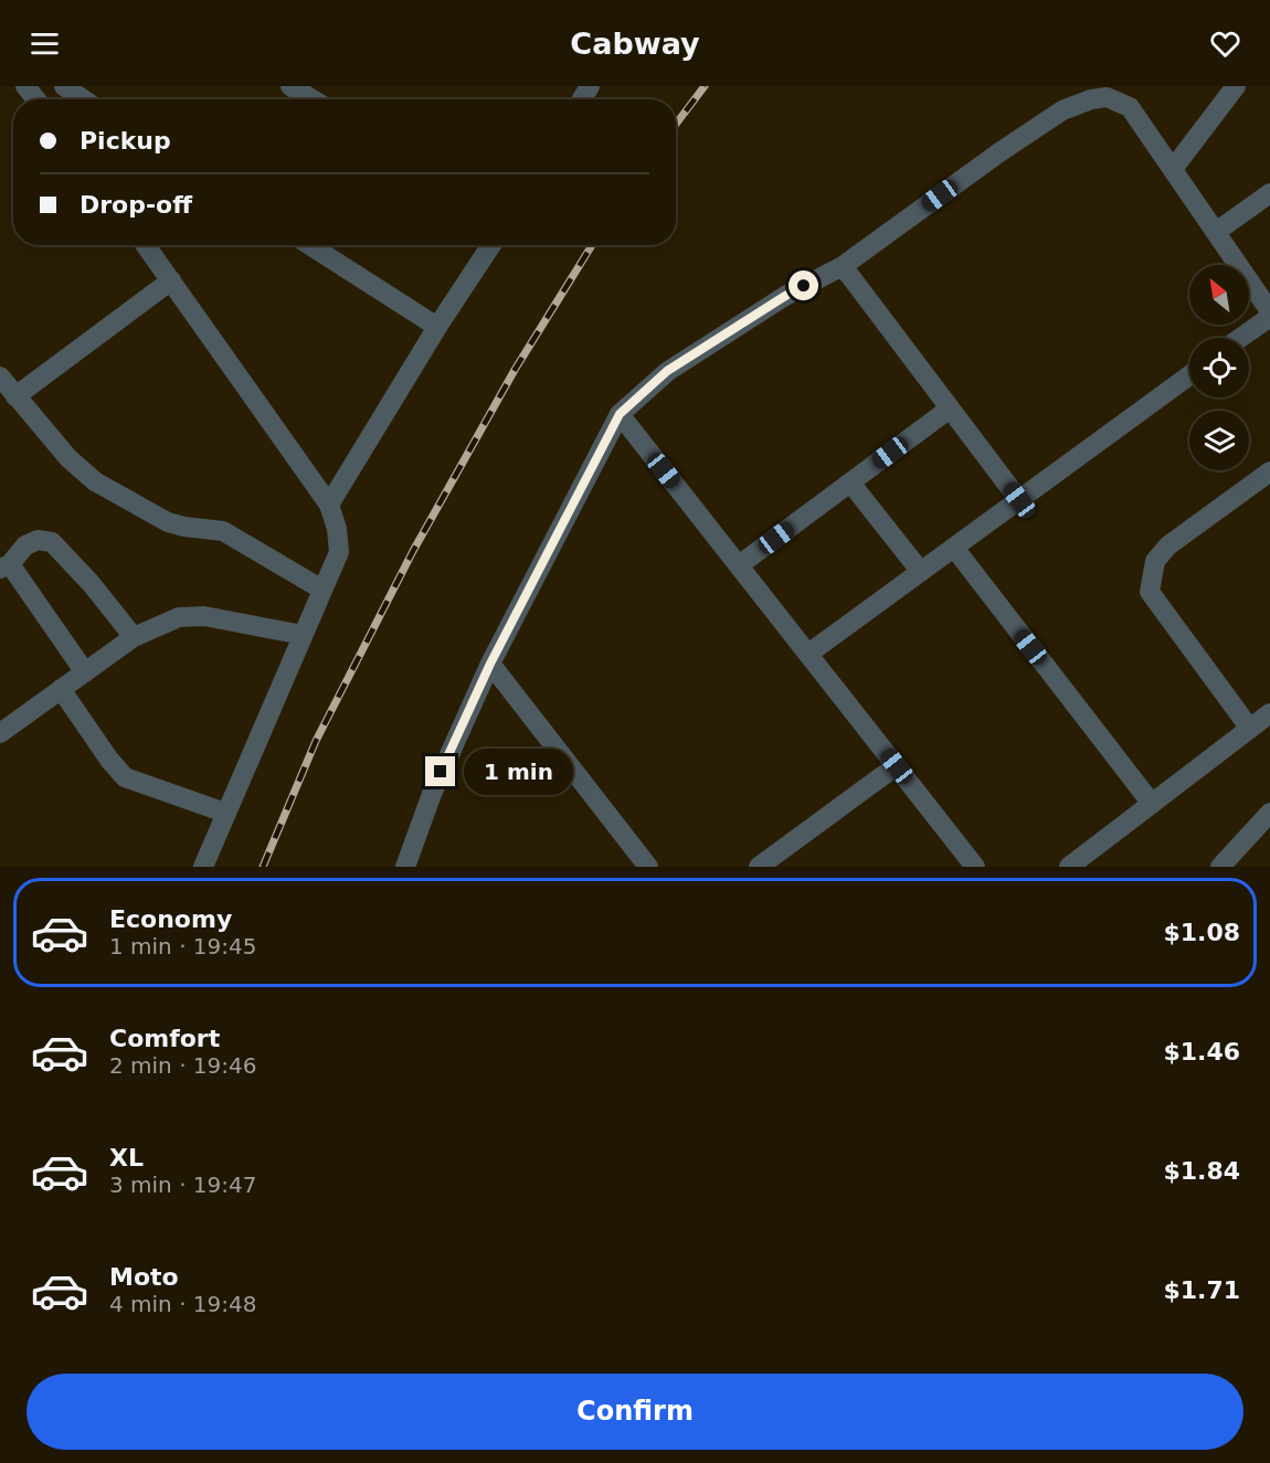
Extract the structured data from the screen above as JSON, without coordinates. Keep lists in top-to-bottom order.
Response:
{
  "north": "top left",
  "page": {
    "header": "Cabway",
    "banner": ["Pickup", "Drop-off"],
    "bubble": "1 min",
    "list": [
      {
        "name": "Economy",
        "note": "1 min · 19:45",
        "value": "$1.08"
      },
      {
        "name": "Comfort",
        "note": "2 min · 19:46",
        "value": "$1.46"
      },
      {
        "name": "XL",
        "note": "3 min · 19:47",
        "value": "$1.84"
      },
      {
        "name": "Moto",
        "note": "4 min · 19:48",
        "value": "$1.71"
      }
    ],
    "buttons": "Confirm"
  }
}
